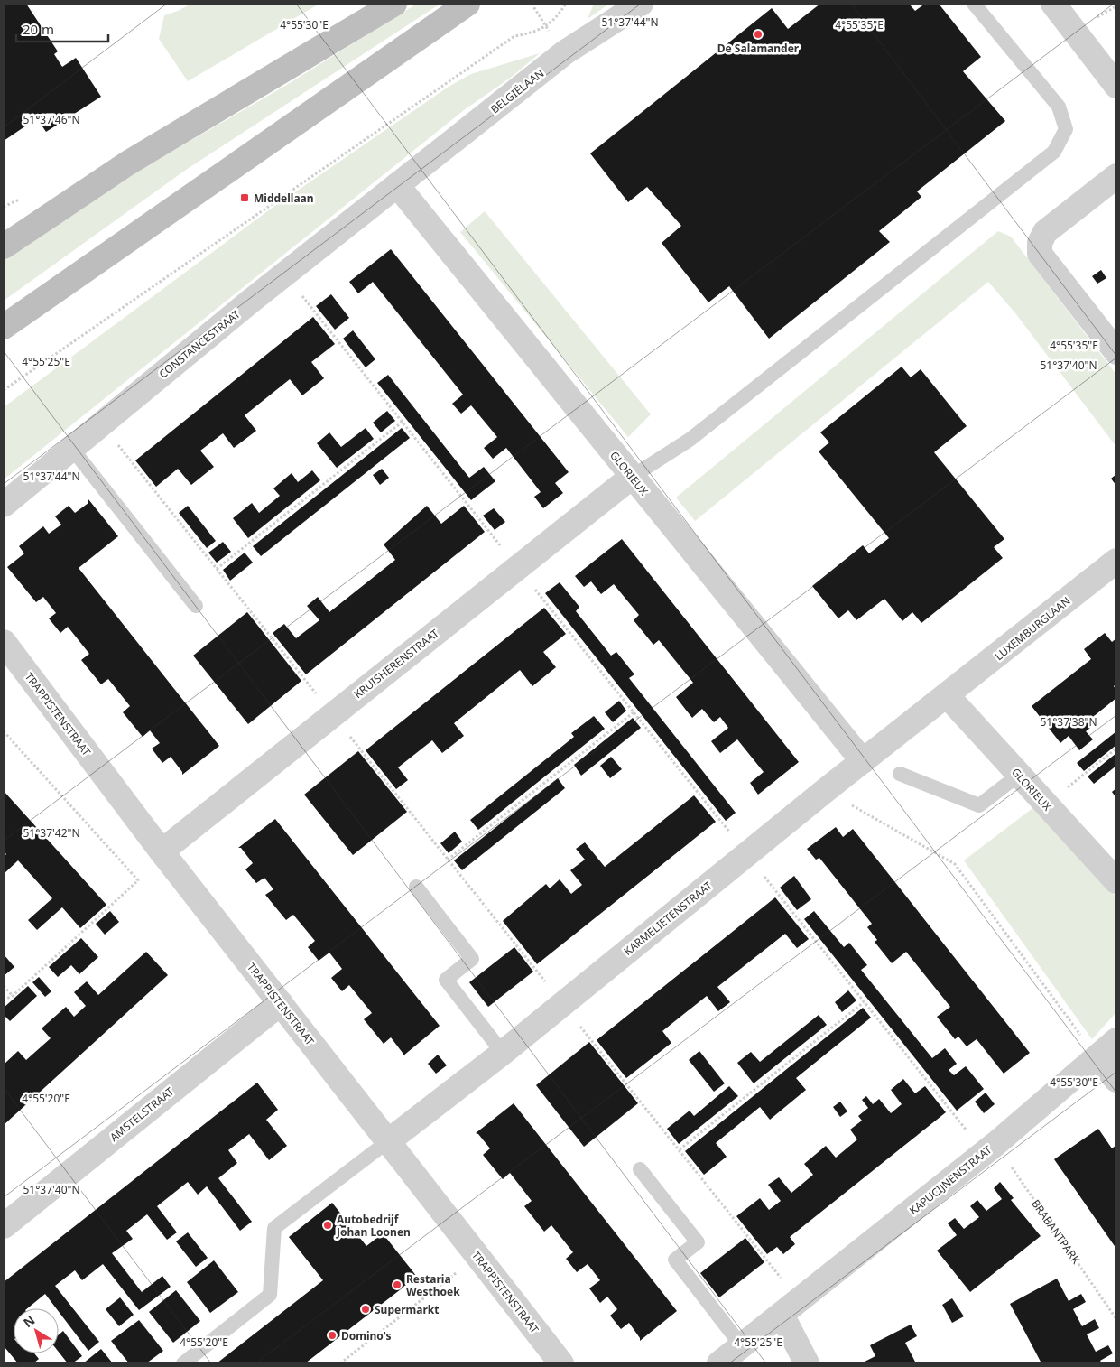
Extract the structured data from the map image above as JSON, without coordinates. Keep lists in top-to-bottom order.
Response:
{
  "streets": {
    "street": [
      "BELGIËLAAN",
      "CONSTANCESTRAAT",
      "GLORIEUX",
      "LUXEMBURGLAAN",
      "KRUISHERENSTRAAT",
      "TRAPPISTENSTRAAT",
      "KARMELIETENSTRAAT",
      "AMSTELSTRAAT",
      "KAPUCIJNENSTRAAT"
    ],
    "path": ["BRABANTPARK"]
  },
  "crossings": [
    ["BELGIËLAAN", "CONSTANCESTRAAT"],
    ["BELGIËLAAN", "GLORIEUX"],
    ["CONSTANCESTRAAT", "GLORIEUX"],
    ["CONSTANCESTRAAT", "BRABANTPARK"],
    ["GLORIEUX", "LUXEMBURGLAAN"],
    ["GLORIEUX", "KRUISHERENSTRAAT"],
    ["GLORIEUX", "KARMELIETENSTRAAT"],
    ["LUXEMBURGLAAN", "KARMELIETENSTRAAT"],
    ["KRUISHERENSTRAAT", "TRAPPISTENSTRAAT"],
    ["KRUISHERENSTRAAT", "BRABANTPARK"],
    ["TRAPPISTENSTRAAT", "KARMELIETENSTRAAT"],
    ["TRAPPISTENSTRAAT", "AMSTELSTRAAT"],
    ["KARMELIETENSTRAAT", "BRABANTPARK"],
    ["KAPUCIJNENSTRAAT", "BRABANTPARK"]
  ],
  "places": {
    "other": [
      "De Salamander",
      "Autobedrijf Johan Loonen",
      "Restaria Westhoek",
      "Supermarkt",
      "Domino's"
    ],
    "transit": ["Middellaan"]
  },
  "scale_bar": "20 m",
  "north": "top left",
  "coordinates": [
    "51°37'44\"N",
    "4°55'30\"E",
    "4°55'35\"E",
    "51°37'46\"N",
    "4°55'25\"E",
    "51°37'40\"N",
    "51°37'38\"N",
    "51°37'42\"N",
    "4°55'20\"E"
  ]
}
